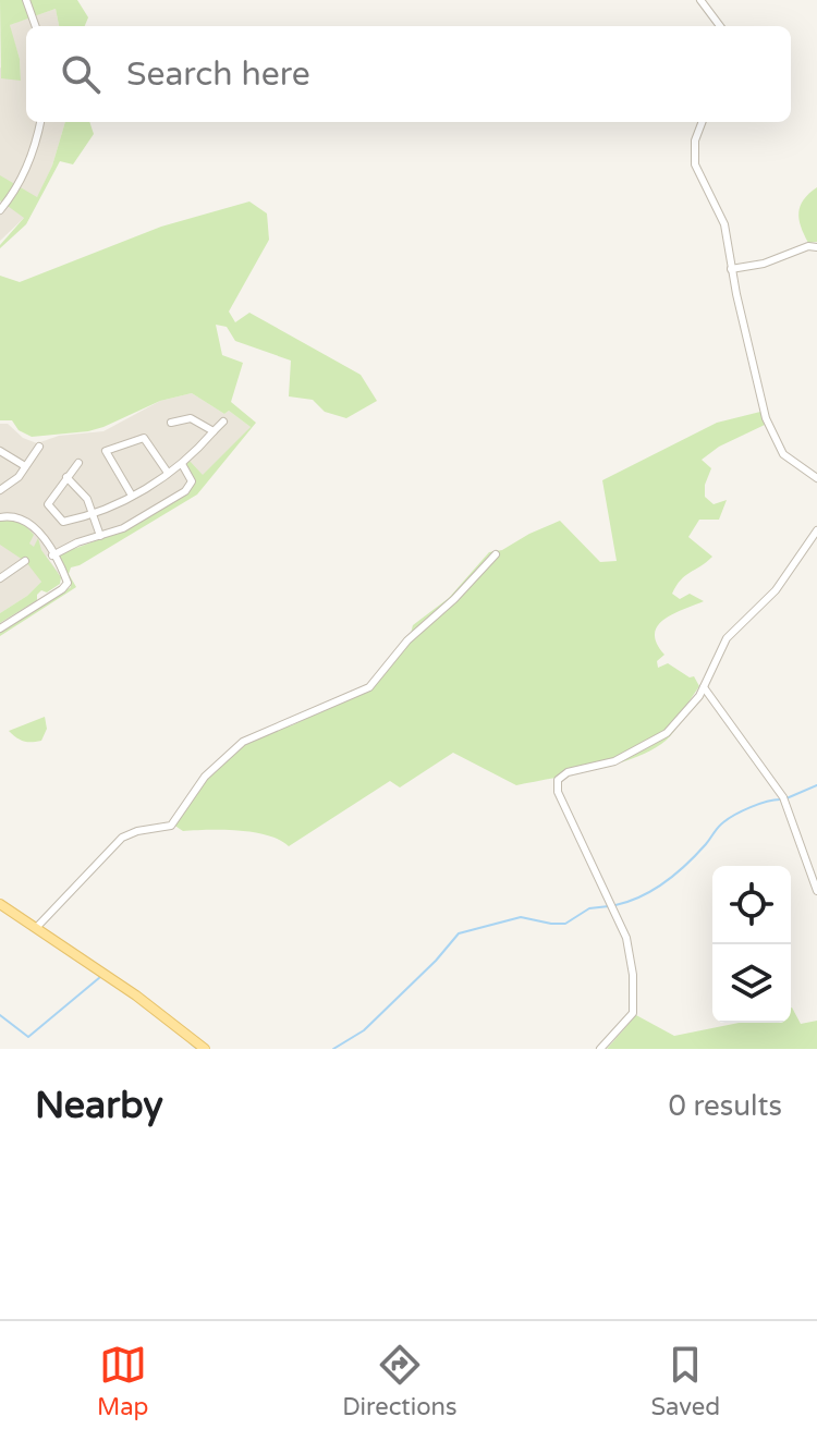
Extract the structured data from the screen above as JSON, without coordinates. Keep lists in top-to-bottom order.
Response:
{
  "page": {
    "search": "Search here",
    "heading": ["Nearby", "0 results"],
    "nav": ["Map", "Directions", "Saved"]
  }
}
